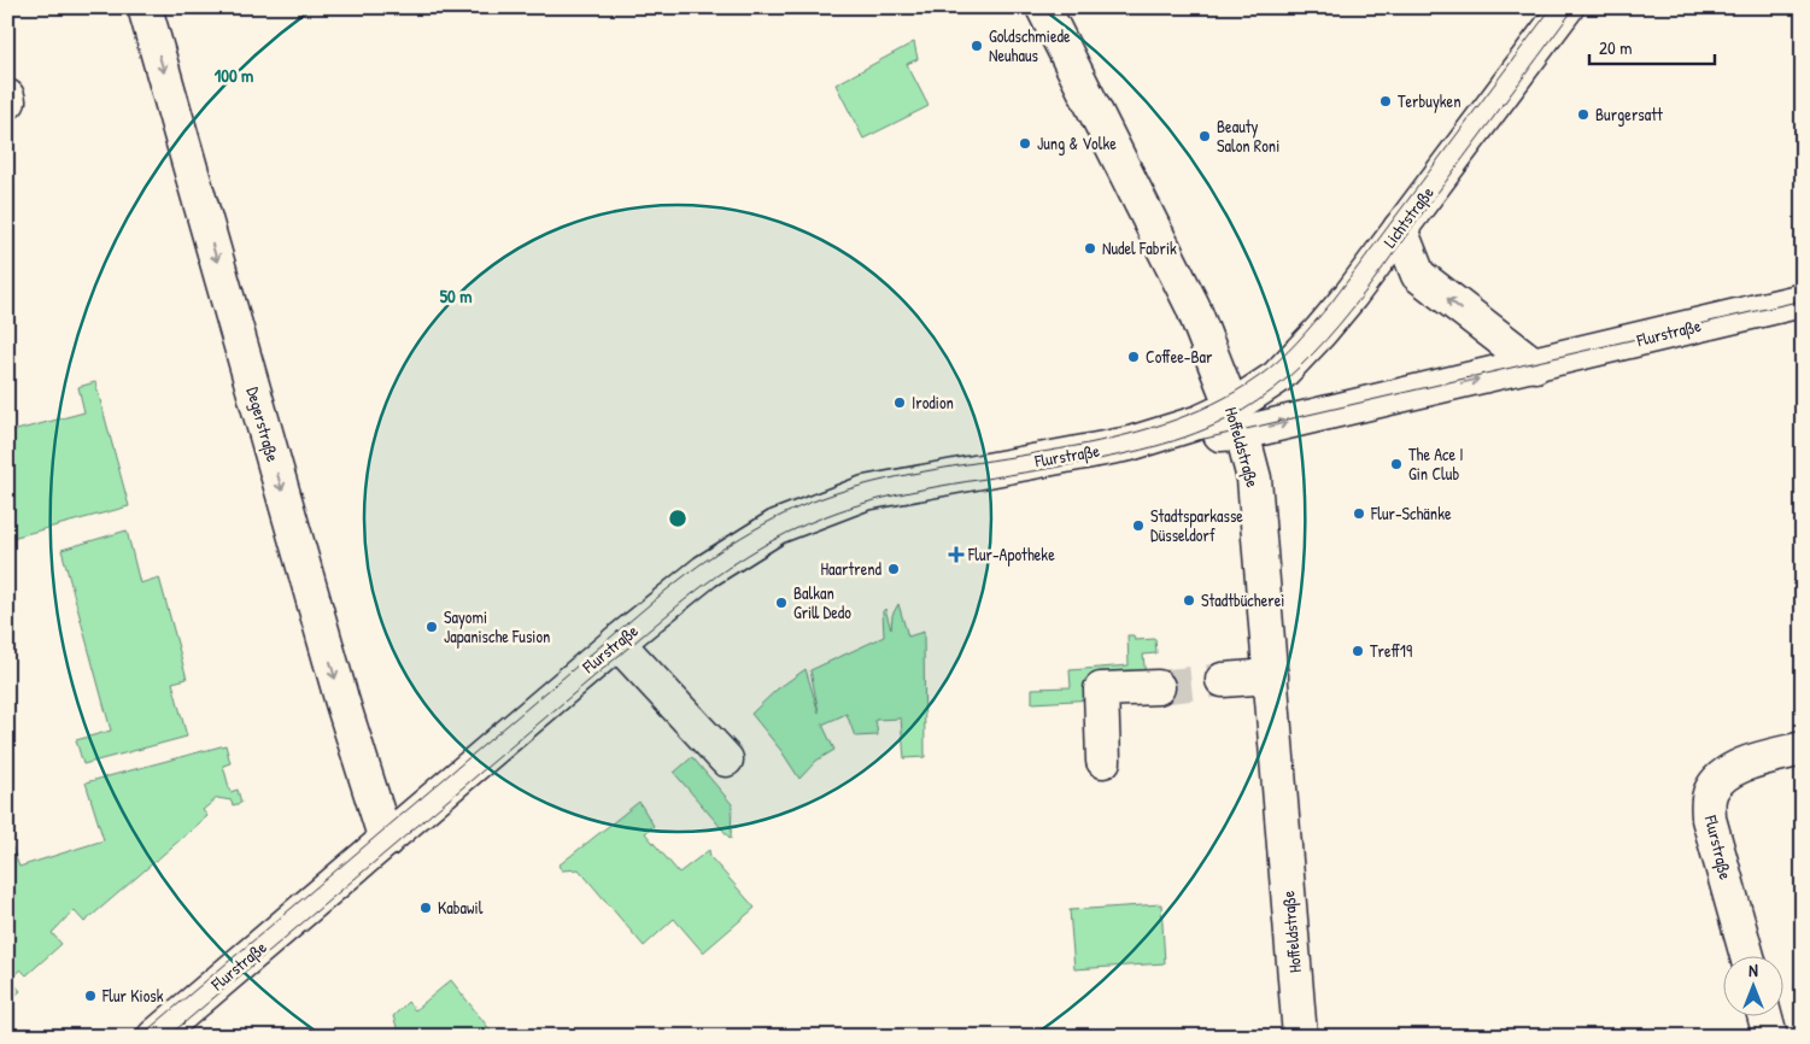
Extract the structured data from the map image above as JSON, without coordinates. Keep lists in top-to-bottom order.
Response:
{
  "streets": {
    "street": [
      "Lichtstraße",
      "Flurstraße",
      "Degerstraße",
      "Hoffeldstraße"
    ]
  },
  "crossings": [
    ["Lichtstraße", "Flurstraße"],
    ["Lichtstraße", "Hoffeldstraße"],
    ["Flurstraße", "Degerstraße"],
    ["Flurstraße", "Hoffeldstraße"]
  ],
  "one_way": ["Degerstraße"],
  "places": {
    "other": [
      "Goldschmiede Neuhaus",
      "Terbuyken",
      "Burgersatt",
      "Beauty Salon Roni",
      "Jung & Volke",
      "Nudel Fabrik",
      "Coffee-Bar",
      "Irodion",
      "The Ace I Gin Club",
      "Flur-Schänke",
      "Stadtsparkasse Düsseldorf",
      "Haartrend",
      "Stadtbücherei",
      "Balkan Grill Dedo",
      "Sayomi Japanische Fusion",
      "Treff19",
      "Kabawil",
      "Flur Kiosk"
    ],
    "health": ["Flur-Apotheke"]
  },
  "scale_bar": "20 m",
  "north": "top",
  "rings": ["100 m", "50 m"]
}
